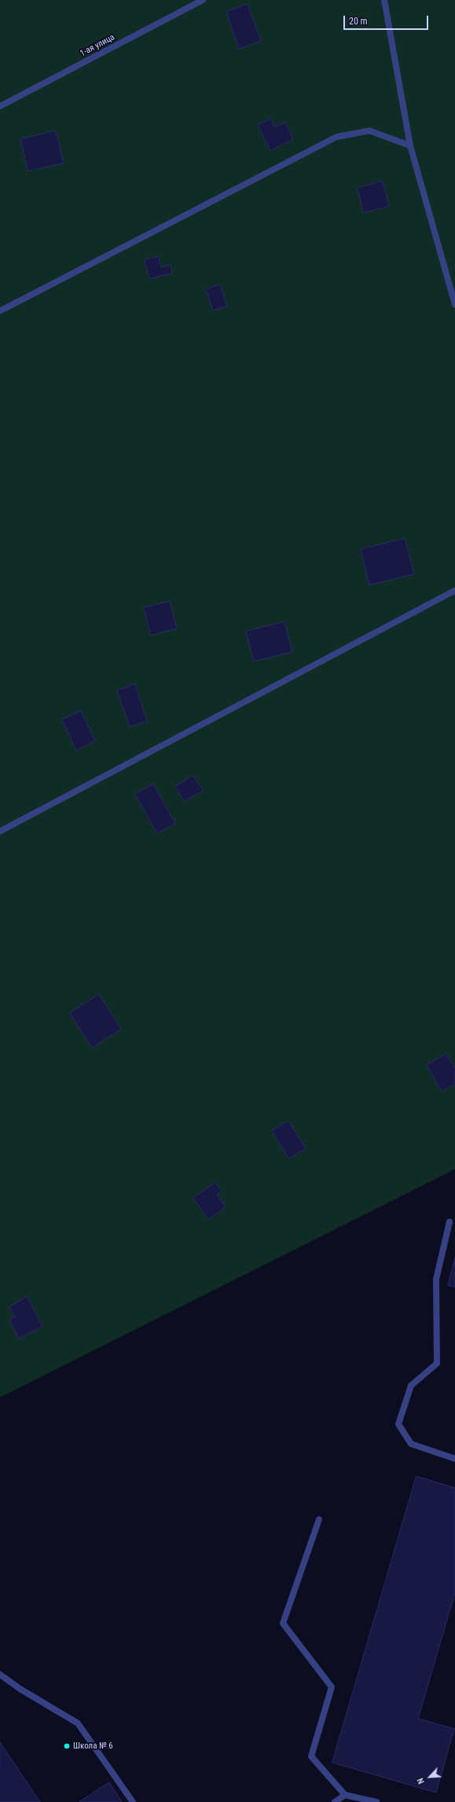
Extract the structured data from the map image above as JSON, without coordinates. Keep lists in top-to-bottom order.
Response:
{
  "streets": {
    "lane": ["1-ая улица"]
  },
  "places": ["Школа № 6"],
  "scale_bar": "20 m",
  "north": "bottom left"
}
